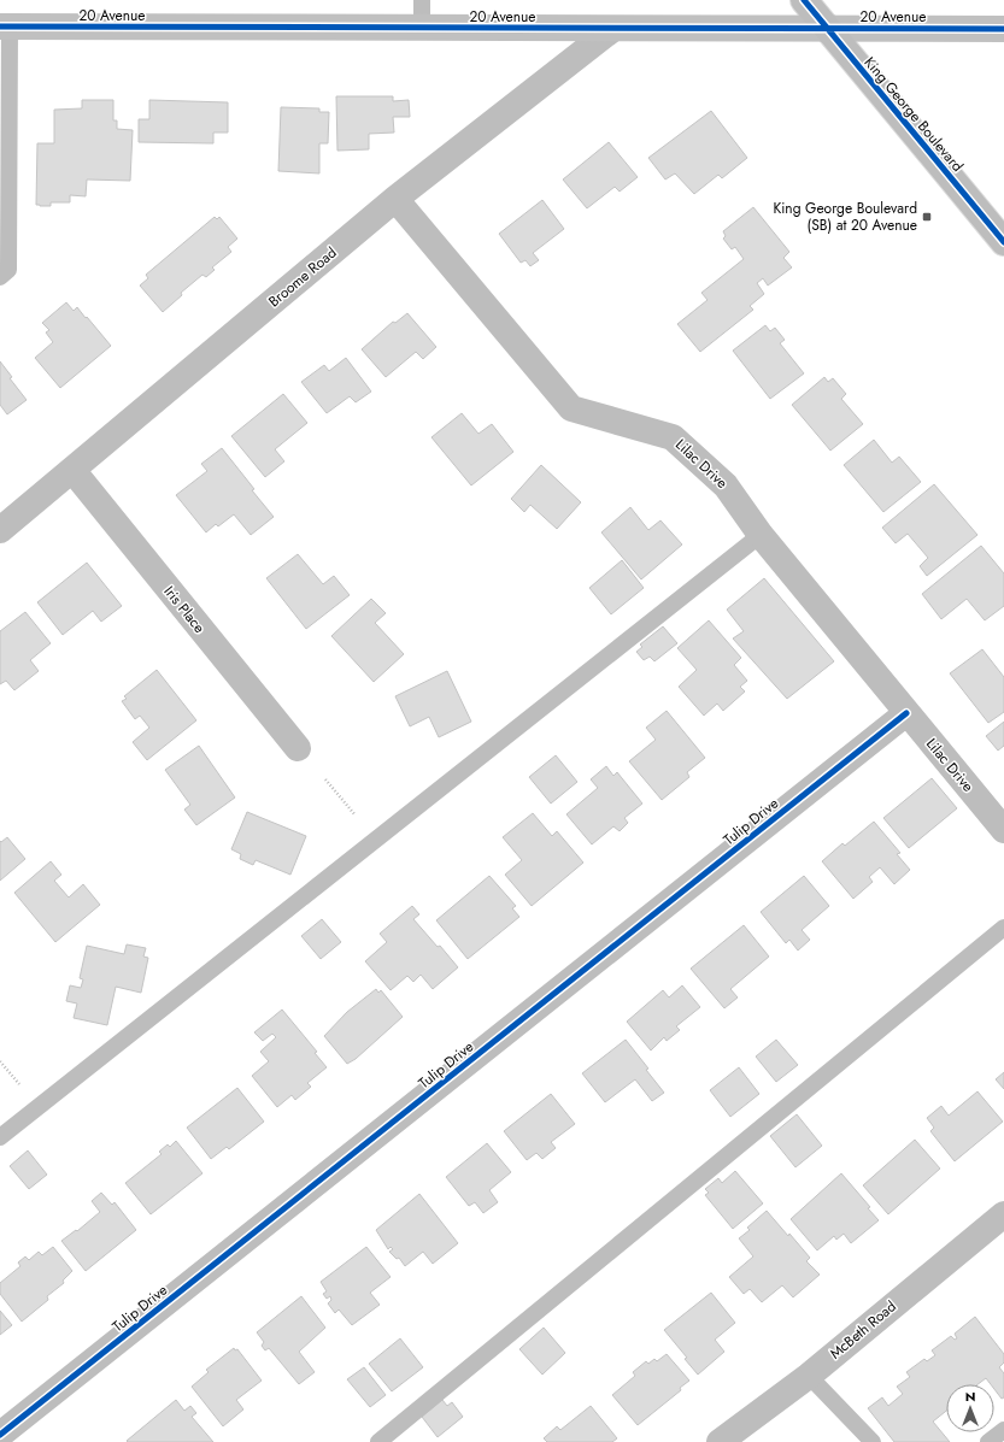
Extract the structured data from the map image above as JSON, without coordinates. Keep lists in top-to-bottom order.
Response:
{
  "streets": {
    "street": [
      "20 Avenue",
      "King George Boulevard",
      "Broome Road",
      "Lilac Drive",
      "Iris Place",
      "Tulip Drive",
      "McBeth Road"
    ]
  },
  "crossings": [
    ["20 Avenue", "King George Boulevard"],
    ["20 Avenue", "Broome Road"],
    ["Broome Road", "Lilac Drive"],
    ["Broome Road", "Iris Place"],
    ["Lilac Drive", "Tulip Drive"]
  ],
  "places": {
    "transit": ["King George Boulevard (SB) at 20 Avenue"]
  },
  "north": "top"
}
